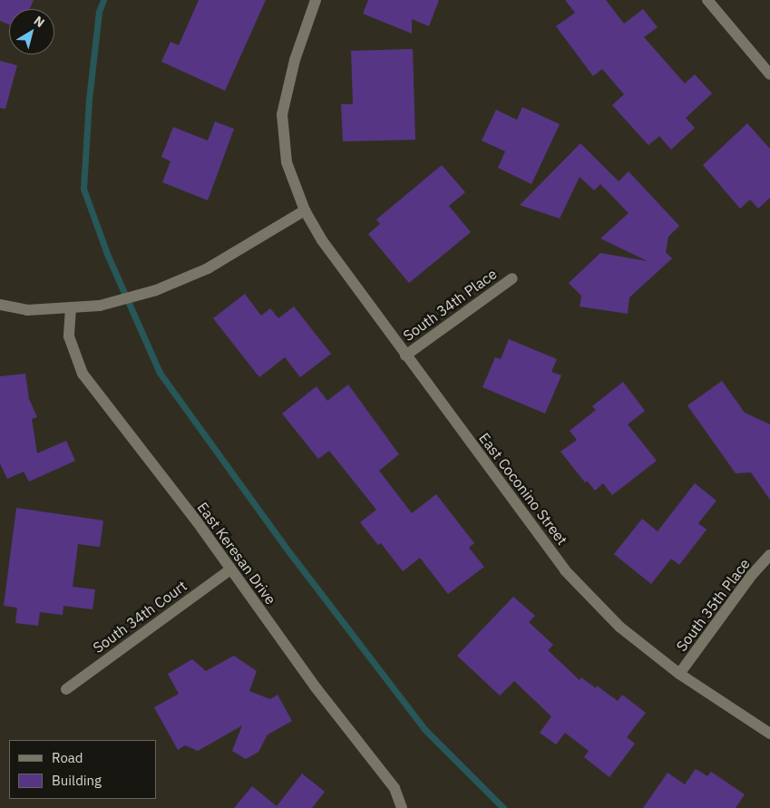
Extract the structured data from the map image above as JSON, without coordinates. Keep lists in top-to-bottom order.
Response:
{
  "streets": {
    "street": [
      "South 34th Place",
      "East Coconino Street",
      "East Keresan Drive",
      "South 35th Place",
      "South 34th Court"
    ]
  },
  "crossings": [
    ["South 34th Place", "East Coconino Street"],
    ["East Coconino Street", "South 35th Place"],
    ["East Keresan Drive", "South 34th Court"]
  ],
  "legend": ["Road", "Building"],
  "north": "top right"
}
